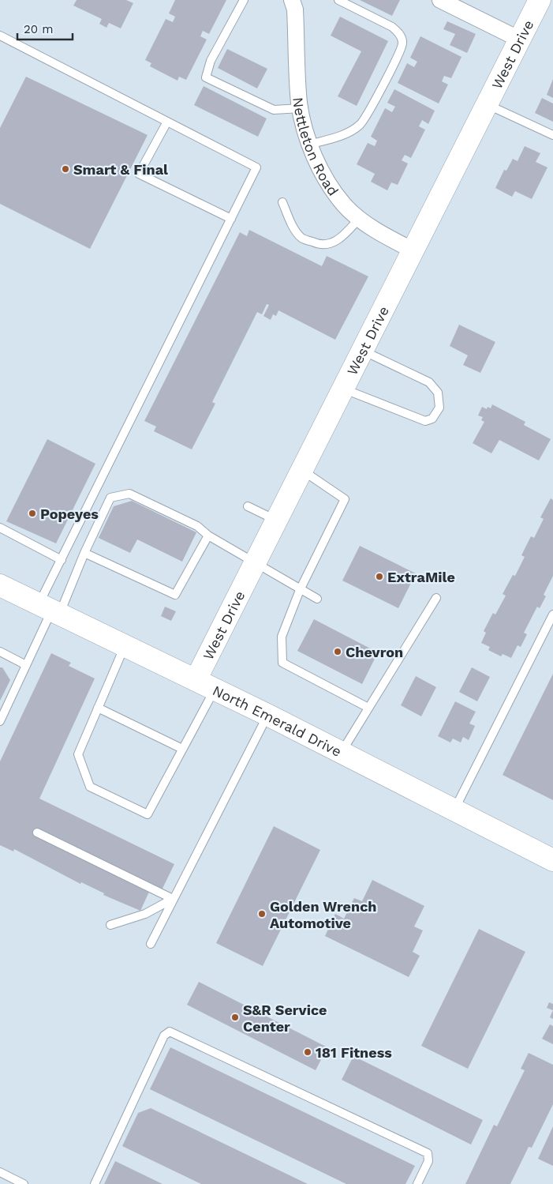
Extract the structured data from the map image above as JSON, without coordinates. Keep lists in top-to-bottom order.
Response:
{
  "streets": {
    "street": ["West Drive", "Nettleton Road", "North Emerald Drive"]
  },
  "crossings": [
    ["West Drive", "Nettleton Road"],
    ["West Drive", "North Emerald Drive"]
  ],
  "places": [
    "Smart & Final",
    "Popeyes",
    "ExtraMile",
    "Chevron",
    "Golden Wrench Automotive",
    "S&R Service Center",
    "181 Fitness"
  ],
  "scale_bar": "20 m"
}
